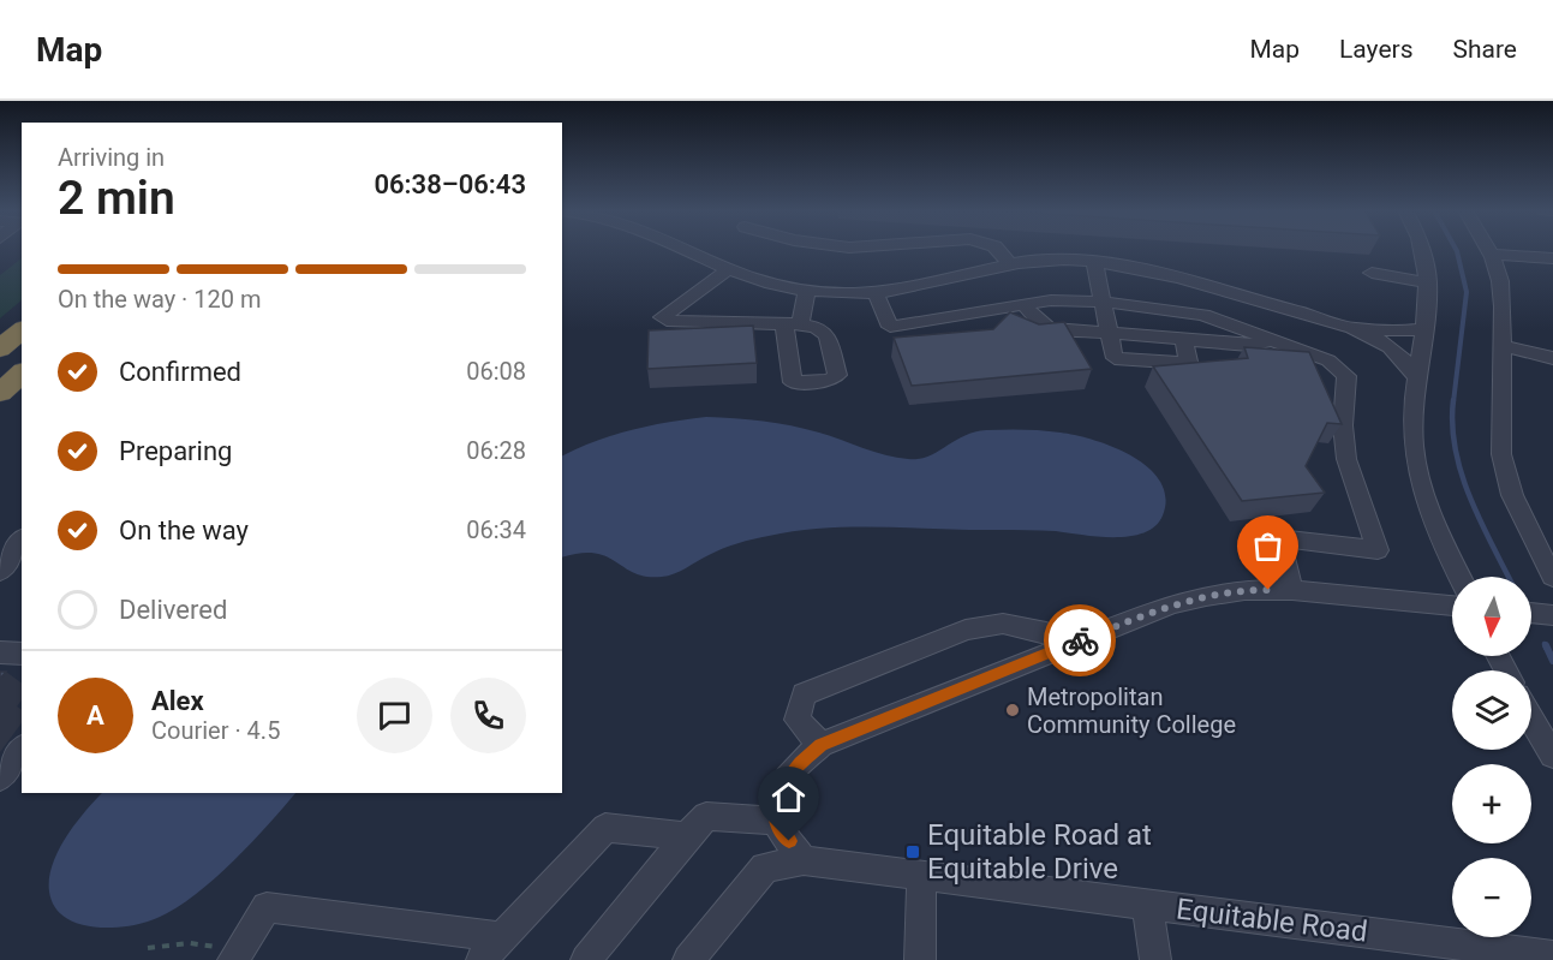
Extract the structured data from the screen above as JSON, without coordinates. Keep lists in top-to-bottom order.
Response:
{
  "streets": {
    "street": ["Equitable Road"]
  },
  "places": {
    "other": ["Metropolitan Community College"],
    "transit": ["Equitable Road at Equitable Drive"]
  },
  "north": "bottom",
  "page": {
    "header": "Map",
    "nav": ["Map", "Layers", "Share"],
    "heading": ["2 min", "Arriving in", "06:38–06:43"],
    "panel": ["Alex", "Courier · 4.5"],
    "bar": "On the way · 120 m",
    "list": [
      ["Confirmed", "06:08"],
      ["Preparing", "06:28"],
      ["On the way", "06:34"],
      "Delivered"
    ],
    "map_buttons": ["+", "−"],
    "round": "A"
  }
}
